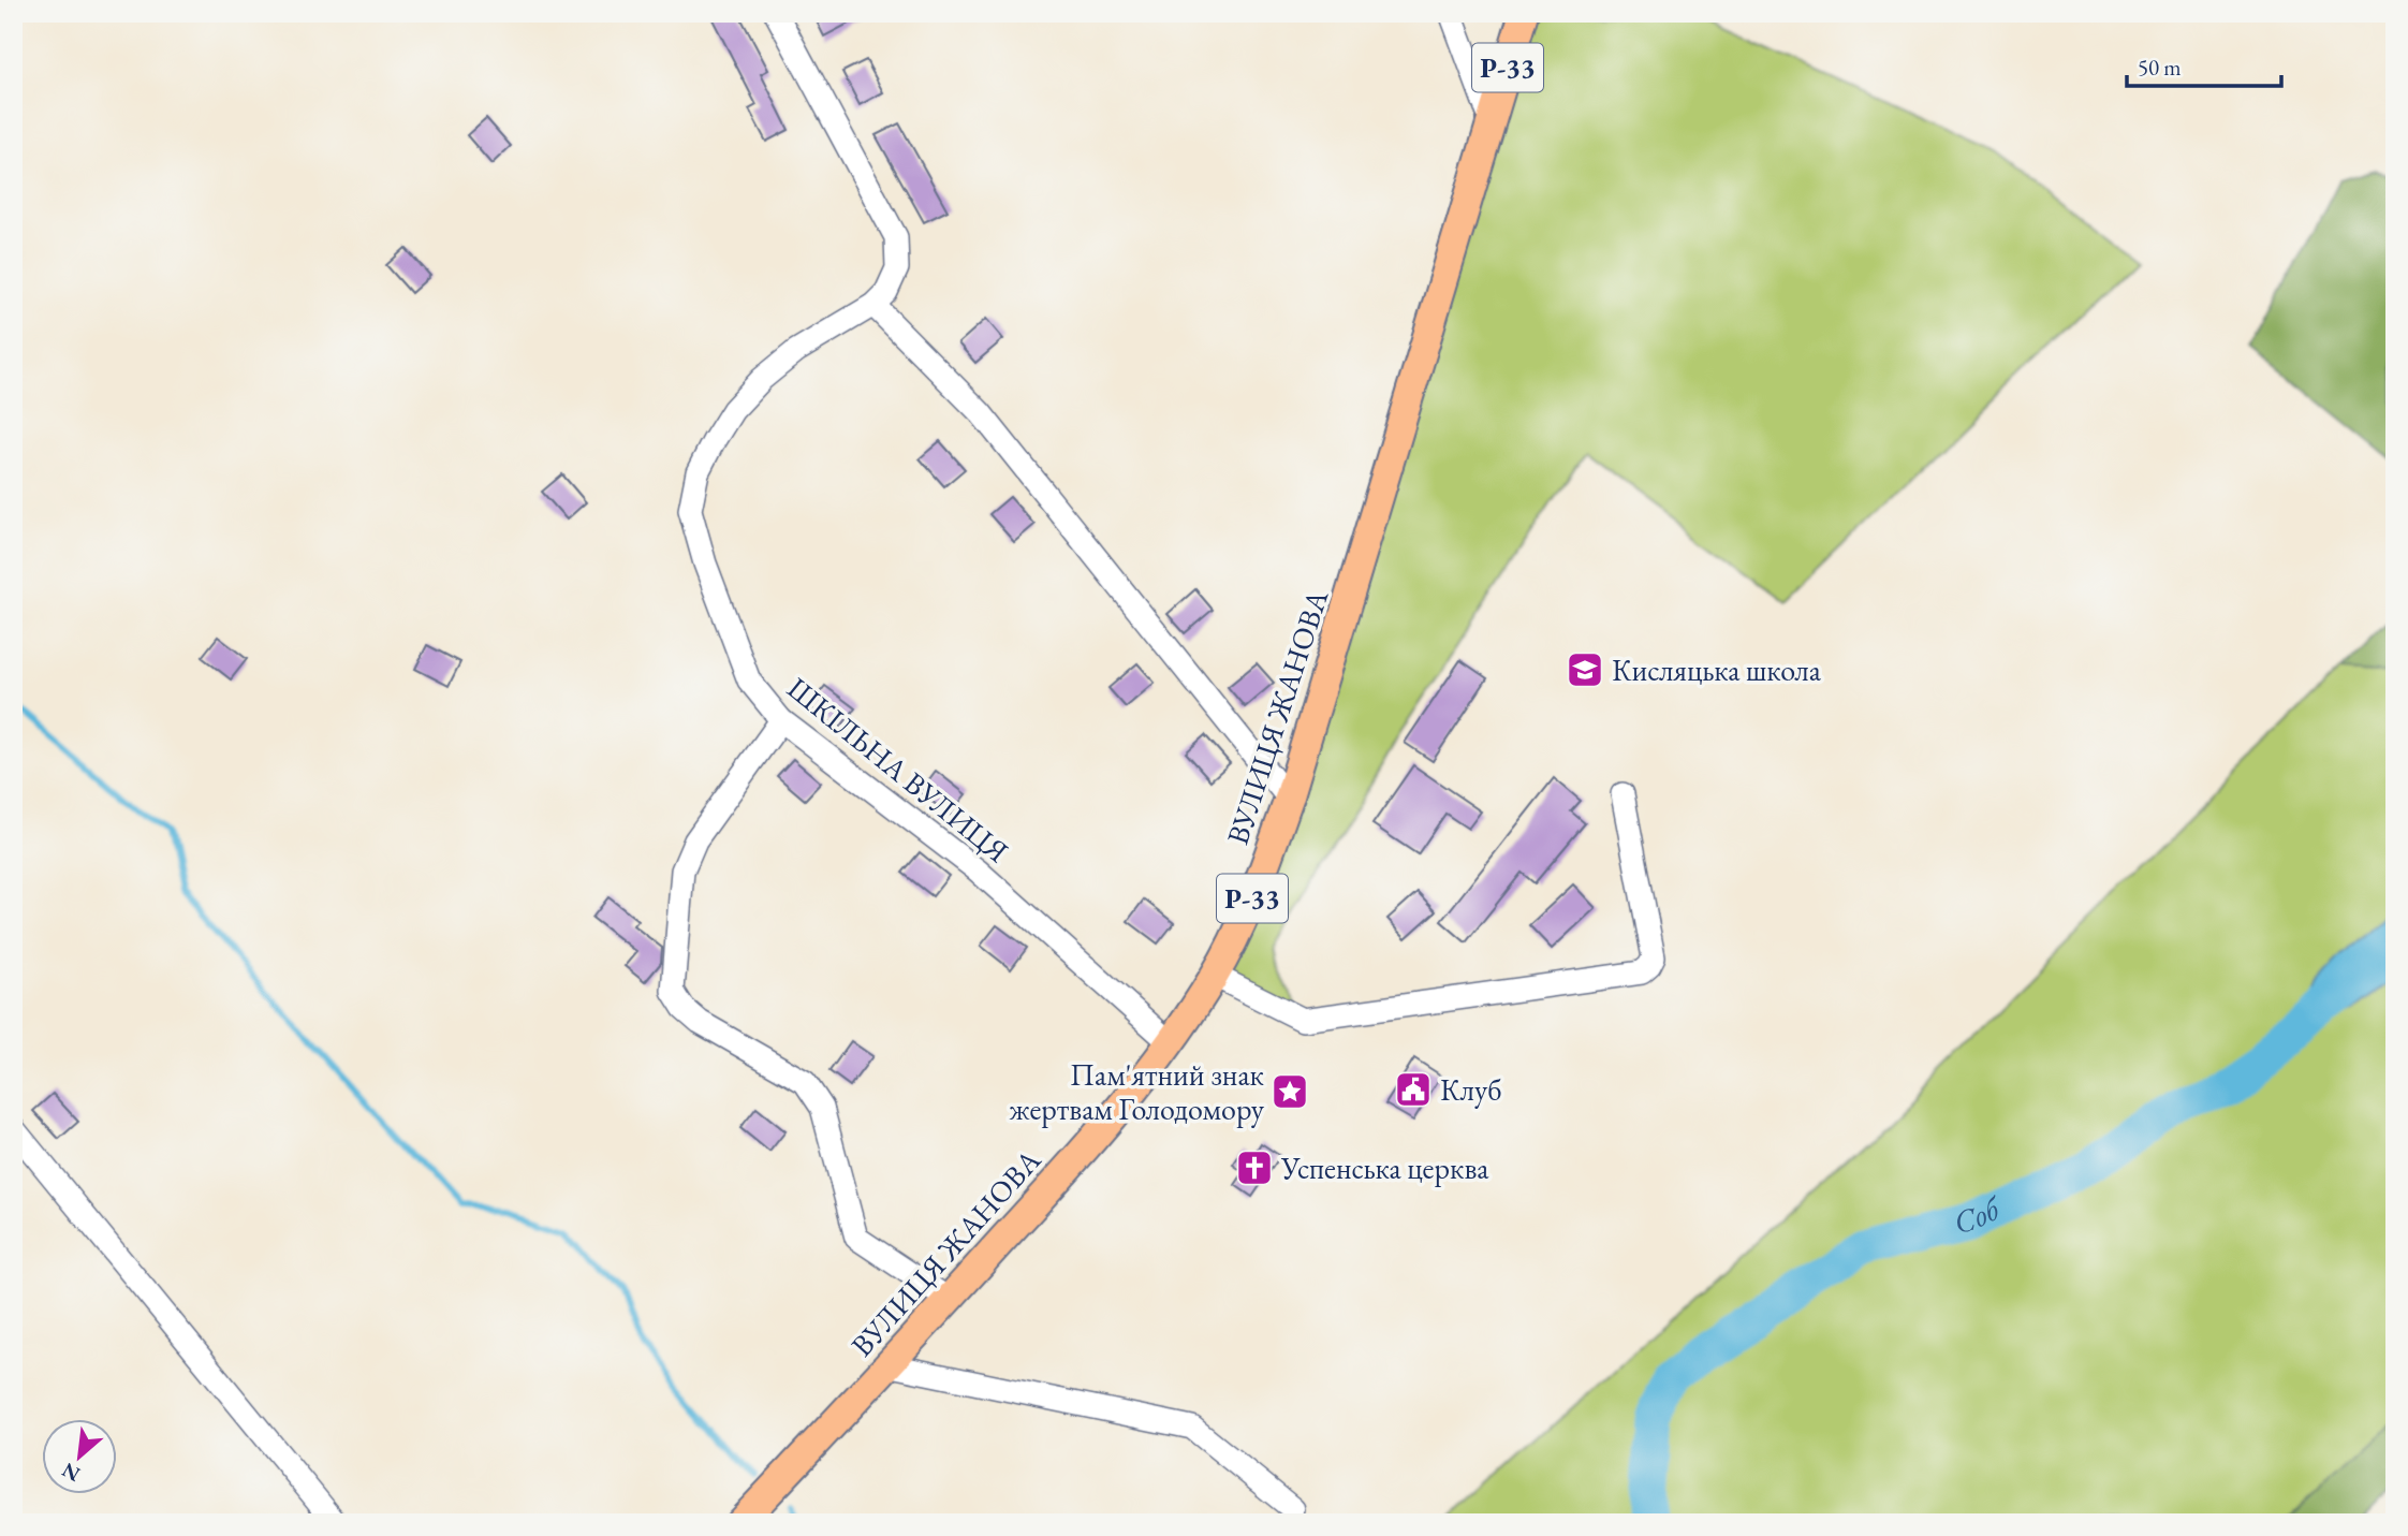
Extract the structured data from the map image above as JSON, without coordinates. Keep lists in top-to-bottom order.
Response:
{
  "streets": {
    "main road": ["Р-33", "ВУЛИЦЯ ЖАНОВА"],
    "street": ["ШКІЛЬНА ВУЛИЦЯ"]
  },
  "crossings": [
    ["Р-33", "ВУЛИЦЯ ЖАНОВА"],
    ["ВУЛИЦЯ ЖАНОВА", "ШКІЛЬНА ВУЛИЦЯ"]
  ],
  "water": ["Соб"],
  "places": {
    "school or university": ["Кисляцька школа"],
    "public building": ["Клуб"],
    "place": ["Пам'ятний знак жертвам Голодомору"],
    "church": ["Успенська церква"]
  },
  "scale_bar": "50 m",
  "north": "bottom left"
}
